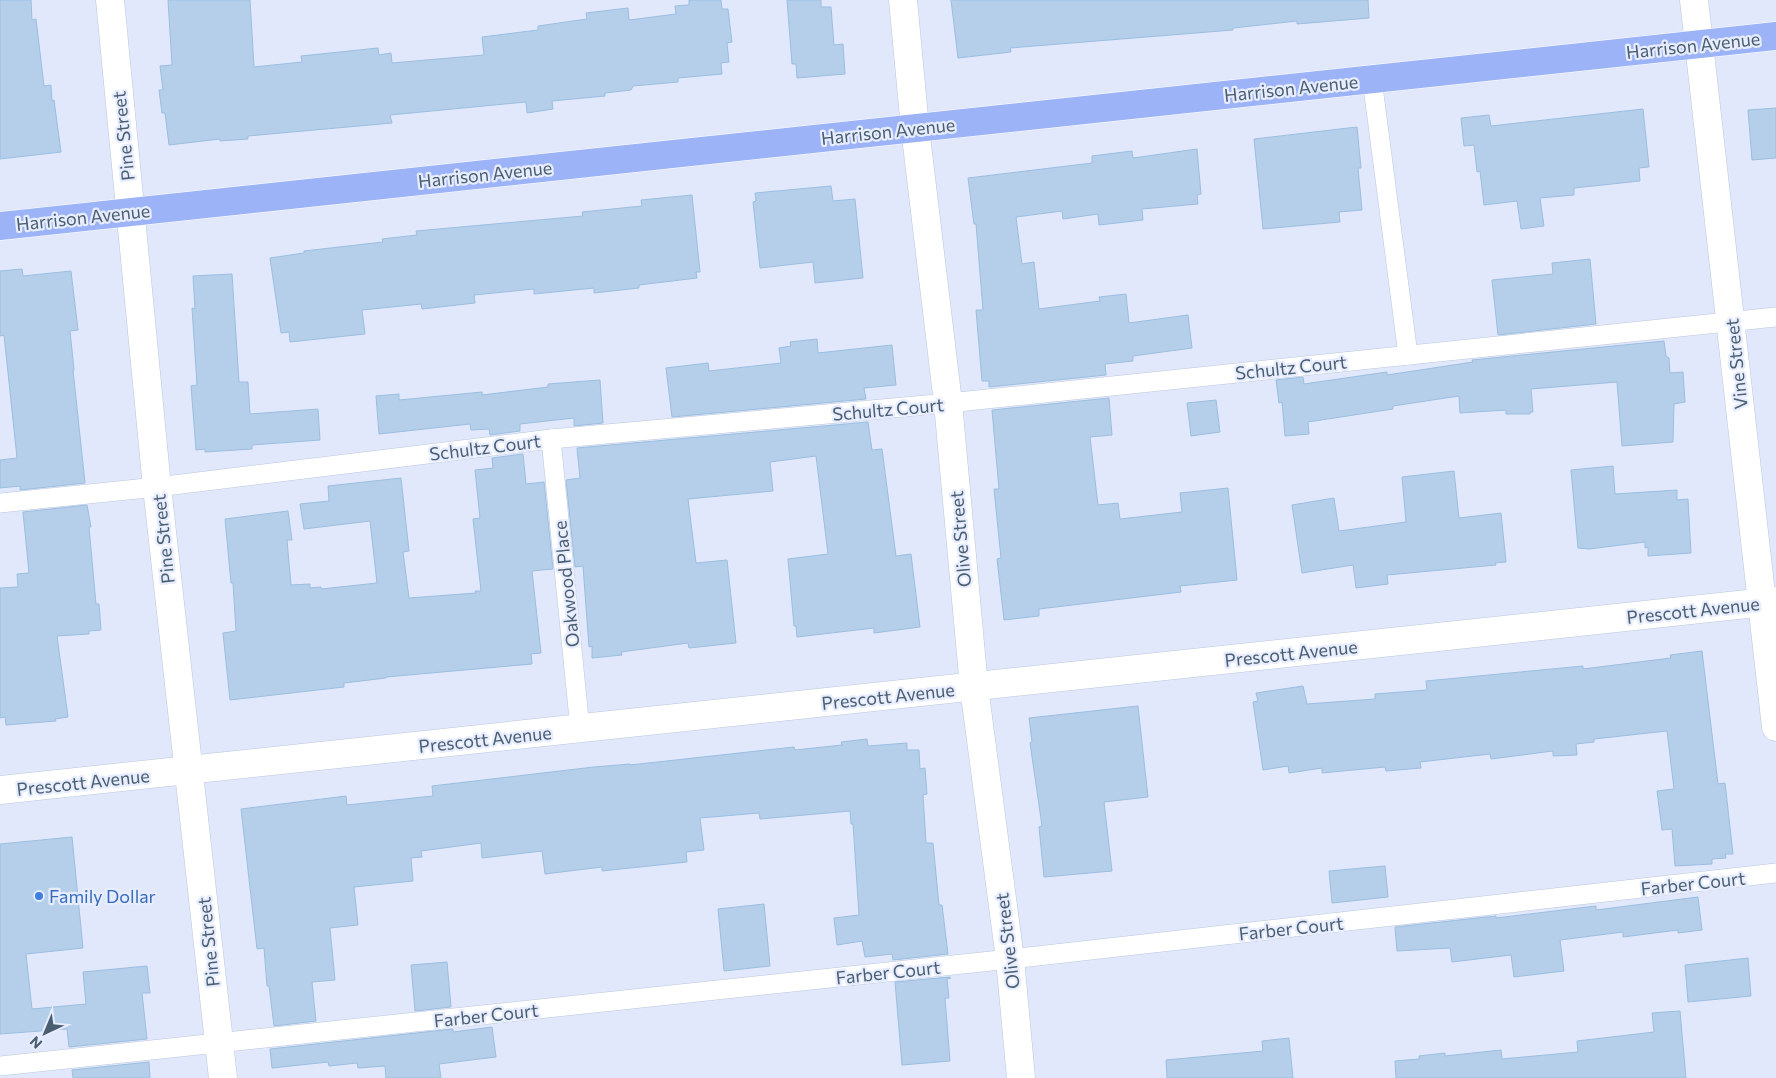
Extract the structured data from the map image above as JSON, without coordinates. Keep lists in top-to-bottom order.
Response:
{
  "streets": {
    "main road": ["Harrison Avenue"],
    "street": [
      "Pine Street",
      "Vine Street",
      "Olive Street",
      "Prescott Avenue"
    ],
    "lane": ["Schultz Court", "Oakwood Place", "Farber Court"]
  },
  "crossings": [
    ["Harrison Avenue", "Pine Street"],
    ["Harrison Avenue", "Vine Street"],
    ["Harrison Avenue", "Olive Street"],
    ["Pine Street", "Schultz Court"],
    ["Pine Street", "Prescott Avenue"],
    ["Pine Street", "Farber Court"],
    ["Vine Street", "Schultz Court"],
    ["Vine Street", "Prescott Avenue"],
    ["Schultz Court", "Olive Street"],
    ["Schultz Court", "Oakwood Place"],
    ["Olive Street", "Prescott Avenue"],
    ["Olive Street", "Farber Court"],
    ["Oakwood Place", "Prescott Avenue"]
  ],
  "places": ["Family Dollar"],
  "north": "bottom left"
}
